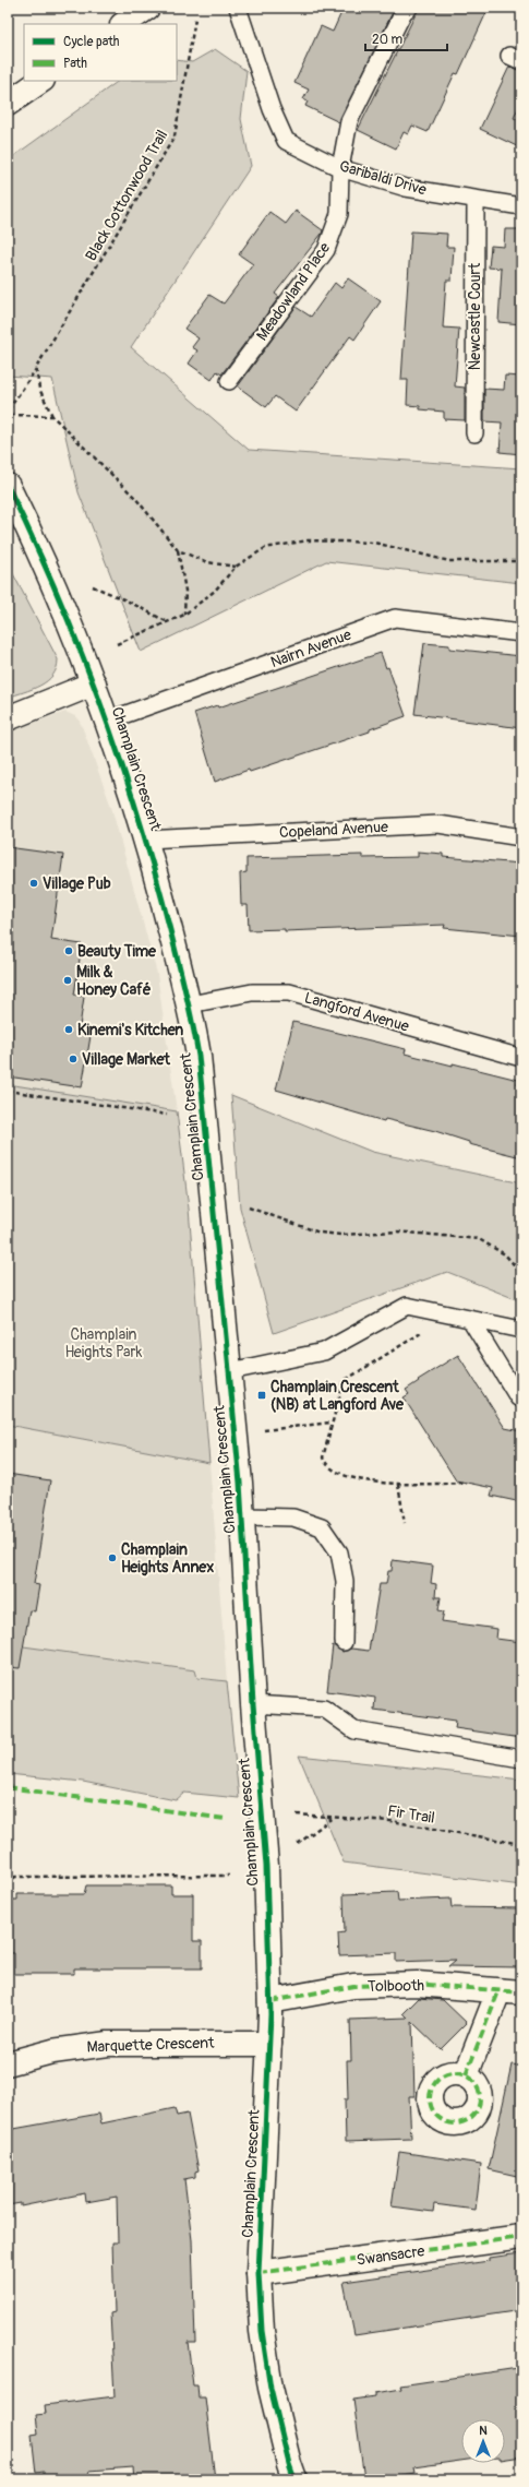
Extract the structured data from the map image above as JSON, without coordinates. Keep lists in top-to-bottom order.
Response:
{
  "streets": {
    "street": [
      "Champlain Crescent",
      "Tolbooth",
      "Marquette Crescent",
      "Swansacre"
    ],
    "lane": [
      "Garibaldi Drive",
      "Meadowland Place",
      "Newcastle Court",
      "Nairn Avenue",
      "Copeland Avenue",
      "Langford Avenue"
    ],
    "path": ["Black Cottonwood Trail", "Fir Trail"]
  },
  "crossings": [
    ["Garibaldi Drive", "Meadowland Place"],
    ["Garibaldi Drive", "Newcastle Court"],
    ["Nairn Avenue", "Champlain Crescent"],
    ["Champlain Crescent", "Copeland Avenue"],
    ["Champlain Crescent", "Langford Avenue"],
    ["Champlain Crescent", "Tolbooth"],
    ["Champlain Crescent", "Marquette Crescent"],
    ["Champlain Crescent", "Swansacre"]
  ],
  "parks": ["Champlain Heights Park"],
  "places": {
    "other": [
      "Village Pub",
      "Beauty Time",
      "Milk & Honey Café",
      "Kinemi's Kitchen",
      "Village Market",
      "Champlain Heights Annex"
    ],
    "transit": ["Champlain Crescent (NB) at Langford Ave"]
  },
  "legend": ["Cycle path", "Path"],
  "scale_bar": "20 m",
  "north": "top"
}
